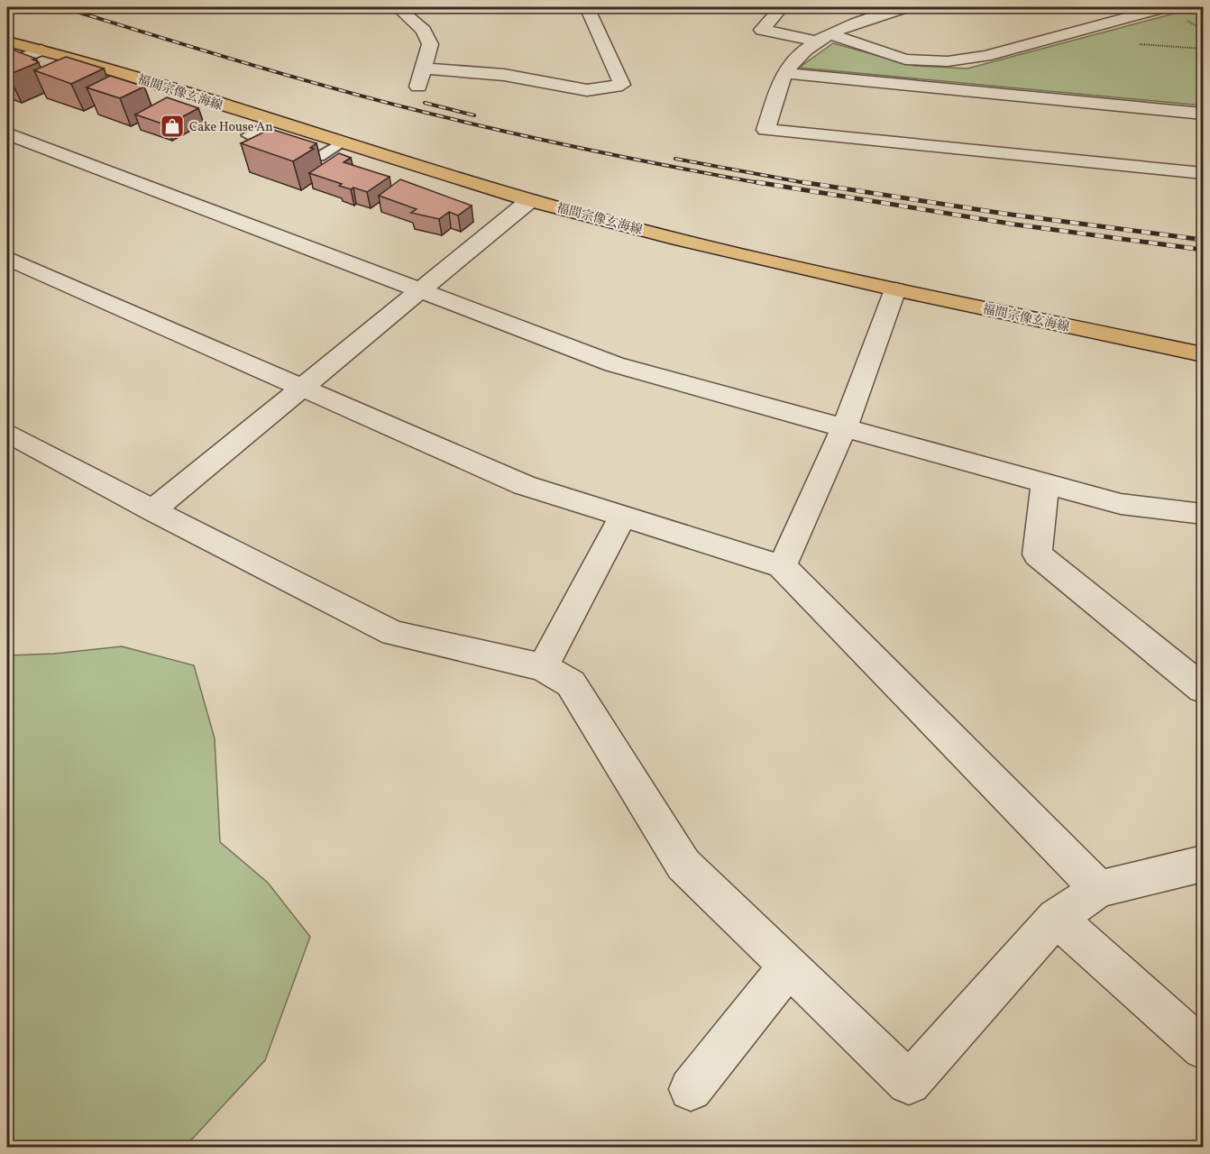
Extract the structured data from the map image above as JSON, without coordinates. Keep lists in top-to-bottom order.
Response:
{
  "streets": {
    "main road": ["福間宗像玄海線"]
  },
  "places": {
    "shop": ["Cake House An"]
  }
}
